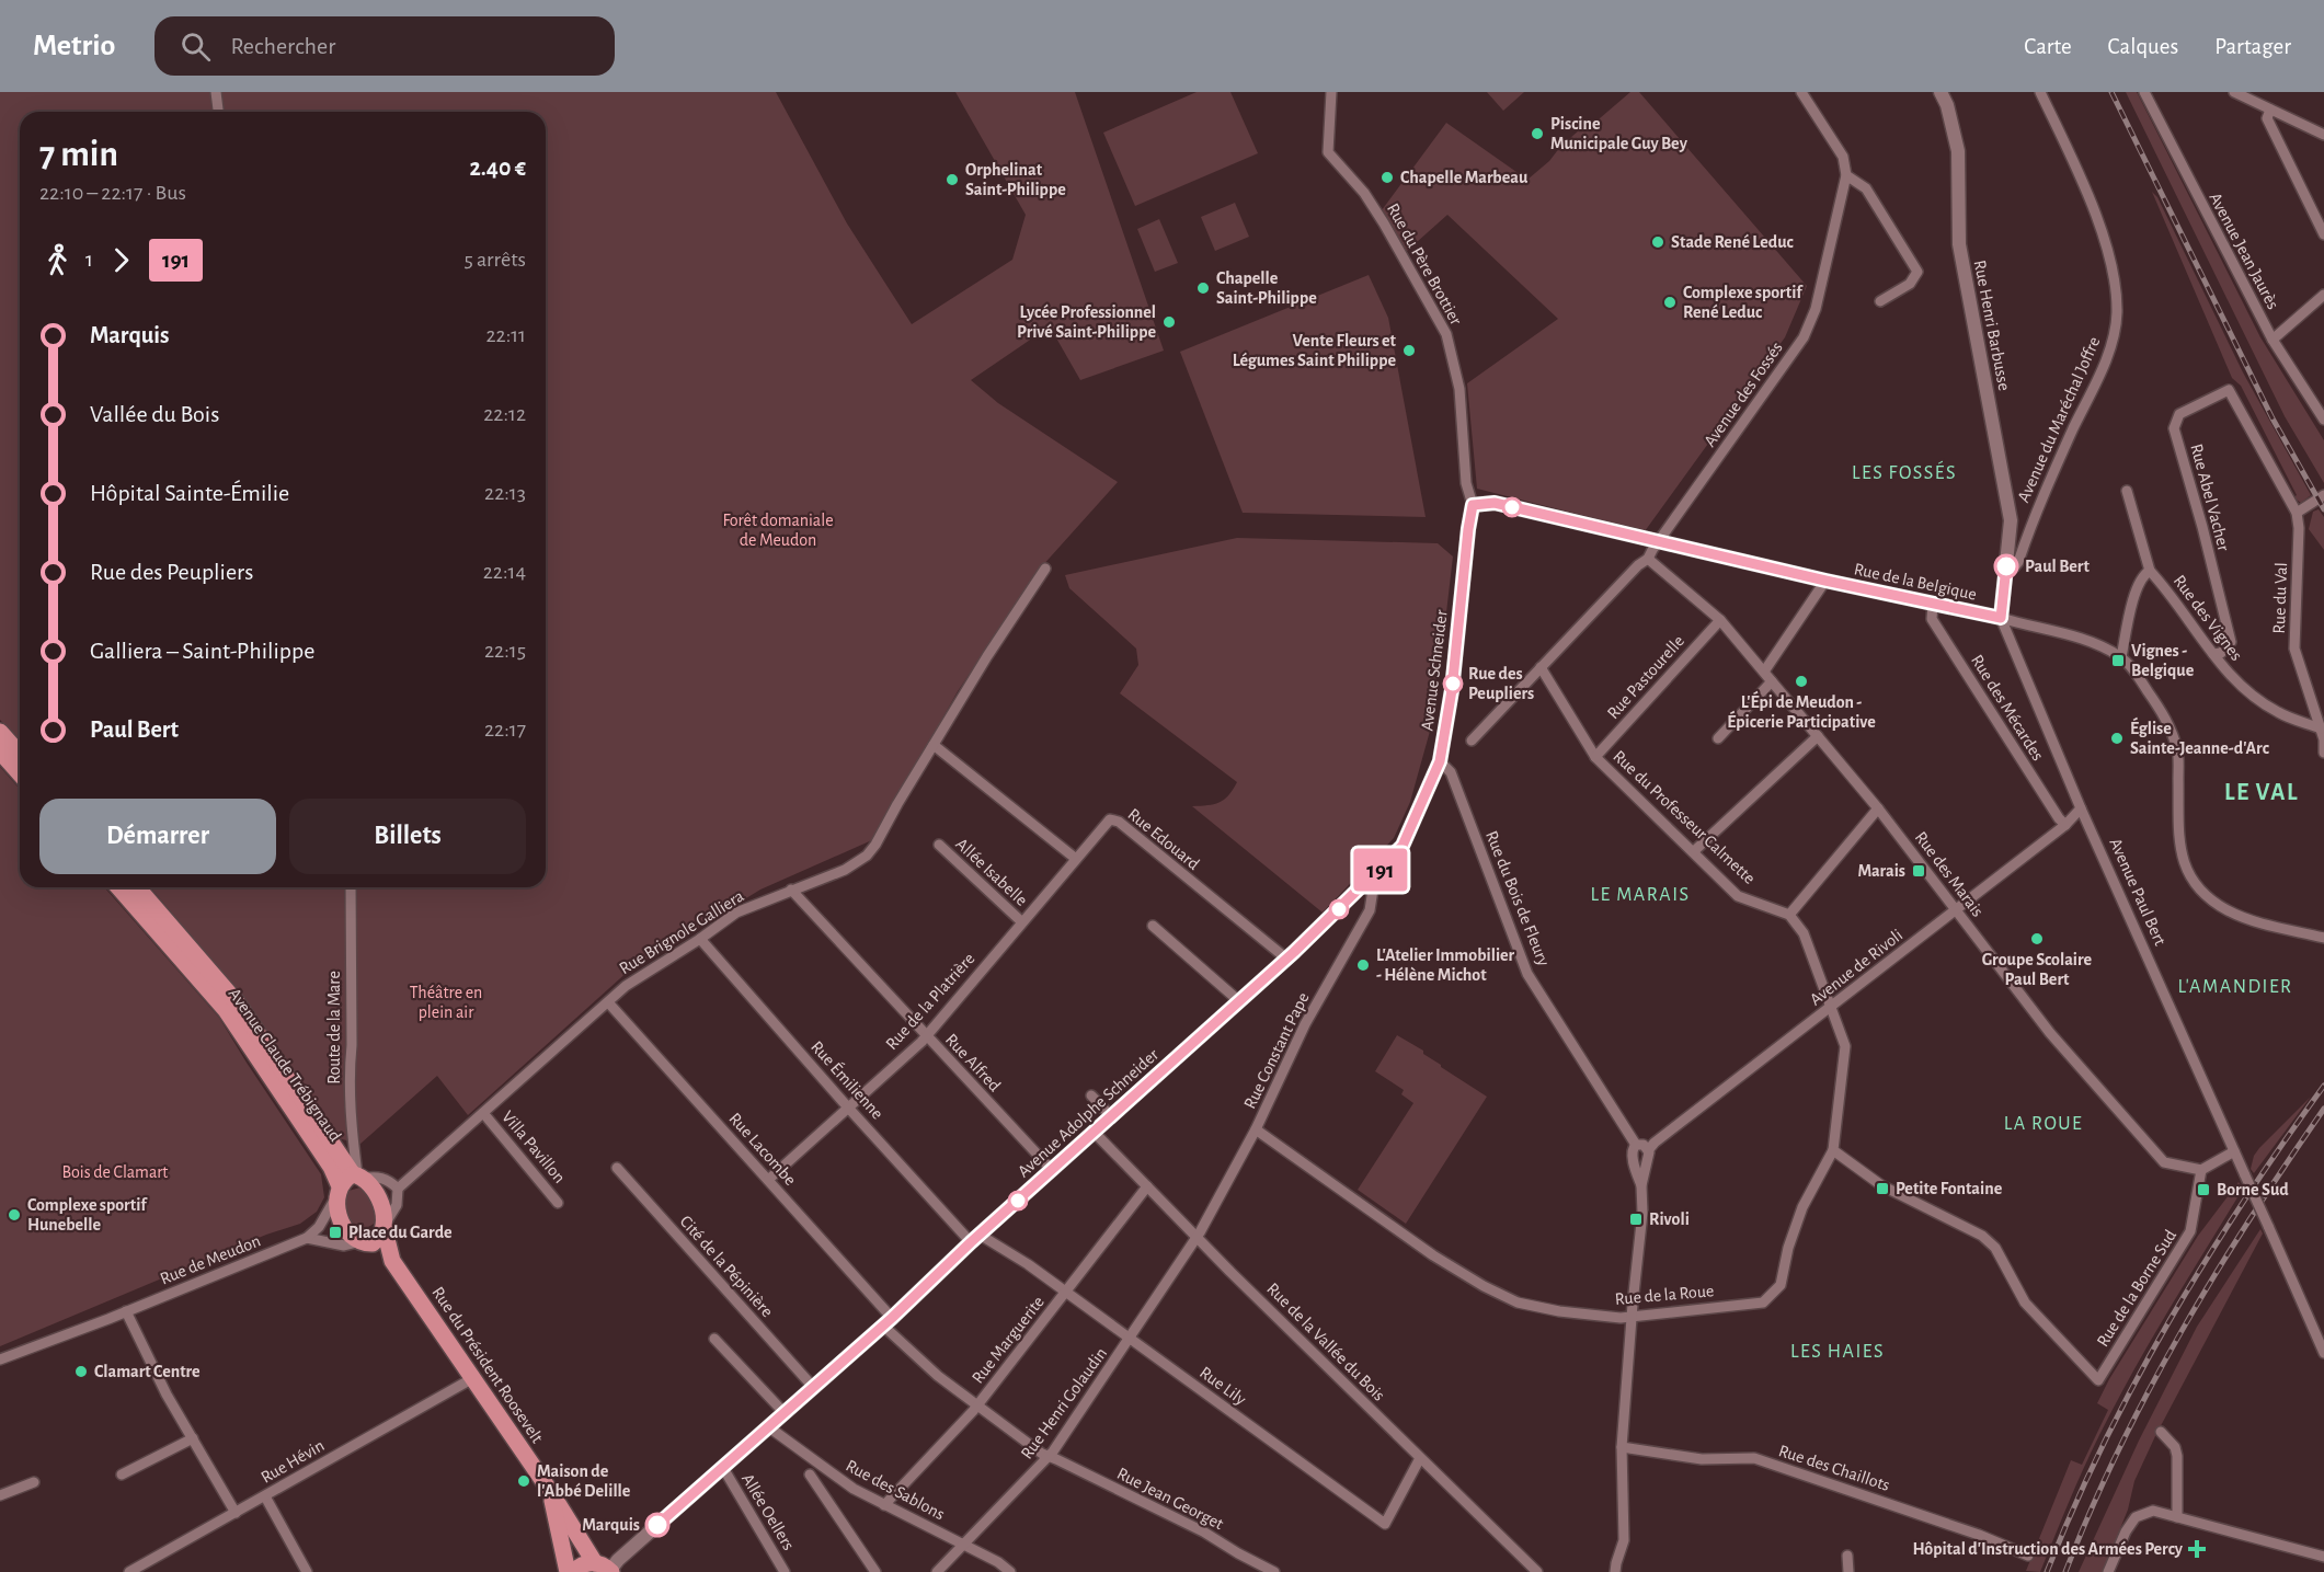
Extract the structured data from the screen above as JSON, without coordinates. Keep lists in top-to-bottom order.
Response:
{
  "streets": {
    "main road": ["Avenue Claude Trébignaud", "Rue du Président Roosevelt"],
    "street": [
      "Avenue Jean Jaurès",
      "Rue du Père Brottier",
      "Rue Henri Barbusse",
      "Avenue des Fossés",
      "Avenue du Maréchal Joffre",
      "Rue Abel Vacher",
      "Rue de la Belgique",
      "Rue du Val",
      "Rue des Vignes",
      "Avenue Schneider",
      "Rue Pastourelle",
      "Rue des Mécardes",
      "Rue du Professeur Calmette",
      "Rue Edouard",
      "Allée Isabelle",
      "Rue des Marais",
      "Avenue Paul Bert",
      "Rue du Bois de Fleury",
      "Rue Brignole Galliera",
      "Avenue de Rivoli",
      "Rue de la Platrière",
      "Route de la Mare",
      "Rue Constant Pape",
      "Rue Alfred",
      "Rue Émilienne",
      "Avenue Adolphe Schneider",
      "Villa Pavillon",
      "Rue Lacombe",
      "Rue de Meudon",
      "Cité de la Pépinière",
      "Rue de la Borne Sud",
      "Rue de la Roue",
      "Rue Marguerite",
      "Rue de la Vallée du Bois",
      "Rue Lily",
      "Rue Henri Golaudin",
      "Rue Hévin",
      "Rue des Chaillots",
      "Rue des Sablons",
      "Rue Jean Georget",
      "Allée Oellers"
    ]
  },
  "crossings": [
    ["Rue du Père Brottier", "Rue de la Belgique"],
    ["Rue du Père Brottier", "Avenue Schneider"],
    ["Rue Henri Barbusse", "Avenue du Maréchal Joffre"],
    ["Rue Henri Barbusse", "Avenue Paul Bert"],
    ["Avenue des Fossés", "Rue de la Belgique"],
    ["Avenue du Maréchal Joffre", "Avenue Paul Bert"],
    ["Rue Abel Vacher", "Rue du Val"],
    ["Rue Abel Vacher", "Rue des Vignes"],
    ["Rue de la Belgique", "Rue des Vignes"],
    ["Rue de la Belgique", "Avenue Schneider"],
    ["Rue de la Belgique", "Rue des Mécardes"],
    ["Rue de la Belgique", "Avenue Paul Bert"],
    ["Rue du Val", "Rue des Vignes"],
    ["Avenue Schneider", "Rue du Bois de Fleury"],
    ["Avenue Schneider", "Avenue Adolphe Schneider"],
    ["Rue Pastourelle", "Rue du Professeur Calmette"],
    ["Rue Pastourelle", "Rue des Marais"],
    ["Rue des Mécardes", "Avenue de Rivoli"],
    ["Rue Edouard", "Rue de la Platrière"],
    ["Rue Edouard", "Avenue Adolphe Schneider"],
    ["Allée Isabelle", "Rue de la Platrière"],
    ["Rue des Marais", "Avenue de Rivoli"],
    ["Rue des Marais", "Rue de la Borne Sud"],
    ["Avenue Paul Bert", "Avenue de Rivoli"],
    ["Rue du Bois de Fleury", "Avenue de Rivoli"],
    ["Rue du Bois de Fleury", "Avenue Adolphe Schneider"],
    ["Rue Brignole Galliera", "Rue Alfred"],
    ["Rue Brignole Galliera", "Rue Émilienne"],
    ["Rue Brignole Galliera", "Villa Pavillon"],
    ["Rue Brignole Galliera", "Rue Lacombe"],
    ["Rue de la Platrière", "Rue Alfred"],
    ["Rue de la Platrière", "Rue Émilienne"],
    ["Rue de la Platrière", "Rue Lacombe"],
    ["Route de la Mare", "Avenue Claude Trébignaud"],
    ["Route de la Mare", "Rue de Meudon"],
    ["Route de la Mare", "Rue du Président Roosevelt"],
    ["Rue Constant Pape", "Avenue Adolphe Schneider"],
    ["Rue Constant Pape", "Rue de la Roue"],
    ["Rue Constant Pape", "Rue de la Vallée du Bois"],
    ["Rue Constant Pape", "Rue Henri Golaudin"],
    ["Rue Alfred", "Avenue Adolphe Schneider"],
    ["Avenue Claude Trébignaud", "Rue de Meudon"],
    ["Avenue Claude Trébignaud", "Rue du Président Roosevelt"],
    ["Rue Émilienne", "Avenue Adolphe Schneider"],
    ["Rue Émilienne", "Rue Lily"],
    ["Avenue Adolphe Schneider", "Rue Lacombe"],
    ["Avenue Adolphe Schneider", "Cité de la Pépinière"],
    ["Avenue Adolphe Schneider", "Rue de la Vallée du Bois"],
    ["Avenue Adolphe Schneider", "Rue du Président Roosevelt"],
    ["Avenue Adolphe Schneider", "Rue Lily"],
    ["Avenue Adolphe Schneider", "Rue des Sablons"],
    ["Avenue Adolphe Schneider", "Allée Oellers"],
    ["Rue Lacombe", "Rue Marguerite"],
    ["Rue Lacombe", "Rue Jean Georget"],
    ["Rue de Meudon", "Rue du Président Roosevelt"],
    ["Rue de la Borne Sud", "Rue de la Roue"],
    ["Rue Marguerite", "Rue de la Vallée du Bois"],
    ["Rue Marguerite", "Rue Lily"],
    ["Rue Marguerite", "Rue des Sablons"],
    ["Rue Marguerite", "Rue Jean Georget"],
    ["Rue de la Vallée du Bois", "Rue Lily"],
    ["Rue de la Vallée du Bois", "Rue Henri Golaudin"],
    ["Rue du Président Roosevelt", "Rue Hévin"],
    ["Rue Lily", "Rue Henri Golaudin"],
    ["Rue Henri Golaudin", "Rue des Sablons"],
    ["Rue Henri Golaudin", "Rue Jean Georget"]
  ],
  "districts": [
    "LES FOSSÉS",
    "LE VAL",
    "LE MARAIS",
    "L'AMANDIER",
    "LA ROUE",
    "LES HAIES"
  ],
  "parks": ["Forêt domaniale de Meudon", "Théâtre en plein air", "Bois de Clamart"],
  "places": {
    "other": [
      "Piscine Municipale Guy Bey",
      "Chapelle Marbeau",
      "Orphelinat Saint-Philippe",
      "Stade René Leduc",
      "Chapelle Saint-Philippe",
      "Complexe sportif René Leduc",
      "Lycée Professionnel Privé Saint-Philippe",
      "Vente Fleurs et Légumes Saint Philippe",
      "Paul Bert",
      "L'Épi de Meudon - Épicerie Participative",
      "Rue des Peupliers",
      "Église Sainte-Jeanne-d'Arc",
      "Groupe Scolaire Paul Bert",
      "L'Atelier Immobilier - Hélène Michot",
      "Complexe sportif Hunebelle",
      "Clamart Centre",
      "Maison de l'Abbé Delille",
      "Marquis"
    ],
    "transit": [
      "Vignes - Belgique",
      "Marais",
      "Petite Fontaine",
      "Borne Sud",
      "Rivoli",
      "Place du Garde"
    ],
    "health": ["Hôpital d'Instruction des Armées Percy"]
  },
  "lines": ["bus line 191"],
  "page": {
    "header": "Metrio",
    "search": "Rechercher",
    "nav": ["Carte", "Calques", "Partager"],
    "on_map": "191",
    "heading": ["7 min", "22:10 – 22:17 · Bus", "2.40 €"],
    "legs": ["1", "191", "5 arrêts"],
    "list": [
      {
        "name": "Marquis",
        "value": "22:11"
      },
      {
        "name": "Vallée du Bois",
        "value": "22:12"
      },
      {
        "name": "Hôpital Sainte-Émilie",
        "value": "22:13"
      },
      {
        "name": "Rue des Peupliers",
        "value": "22:14"
      },
      {
        "name": "Galliera – Saint-Philippe",
        "value": "22:15"
      },
      {
        "name": "Paul Bert",
        "value": "22:17"
      }
    ],
    "buttons": ["Démarrer", "Billets"]
  }
}
